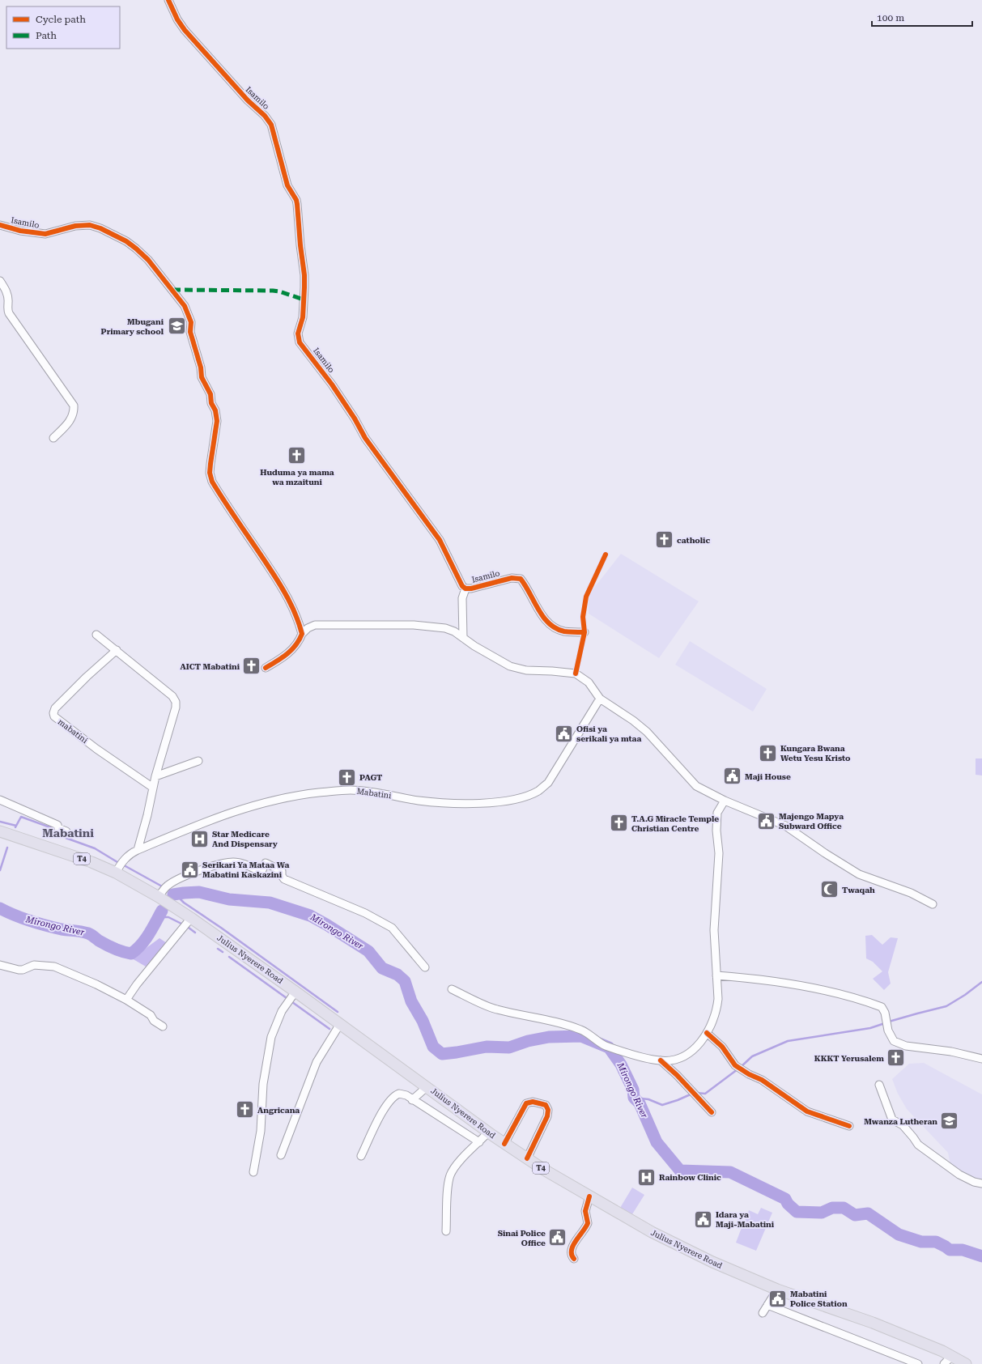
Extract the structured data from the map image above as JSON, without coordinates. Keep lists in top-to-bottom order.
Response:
{
  "streets": {
    "highway": ["T4", "Julius Nyerere Road"],
    "street": ["Isamilo", "mabatini", "Mabatini"]
  },
  "crossings": [
    ["Mabatini", "Julius Nyerere Road"]
  ],
  "districts": ["Mabatini"],
  "water": ["Mirongo River"],
  "places": {
    "school or university": ["Mbugani Primary school", "Mwanza Lutheran"],
    "church": [
      "Huduma ya mama wa mzaituni",
      "catholic",
      "AICT Mabatini",
      "Kungara Bwana Wetu Yesu Kristo",
      "PAGT",
      "T.A.G Miracle Temple Christian Centre",
      "KKKT Yerusalem",
      "Angricana"
    ],
    "public building": [
      "Ofisi ya serikali ya mtaa",
      "Maji House",
      "Majengo Mapya Subward Office",
      "Serikari Ya Mataa Wa Mabatini Kaskazini",
      "Idara ya Maji-Mabatini",
      "Sinai Police Office",
      "Mabatini Police Station"
    ],
    "hospital": ["Star Medicare And Dispensary", "Rainbow Clinic"],
    "mosque": ["Twaqah"]
  },
  "legend": ["Cycle path", "Path"],
  "scale_bar": "100 m"
}
